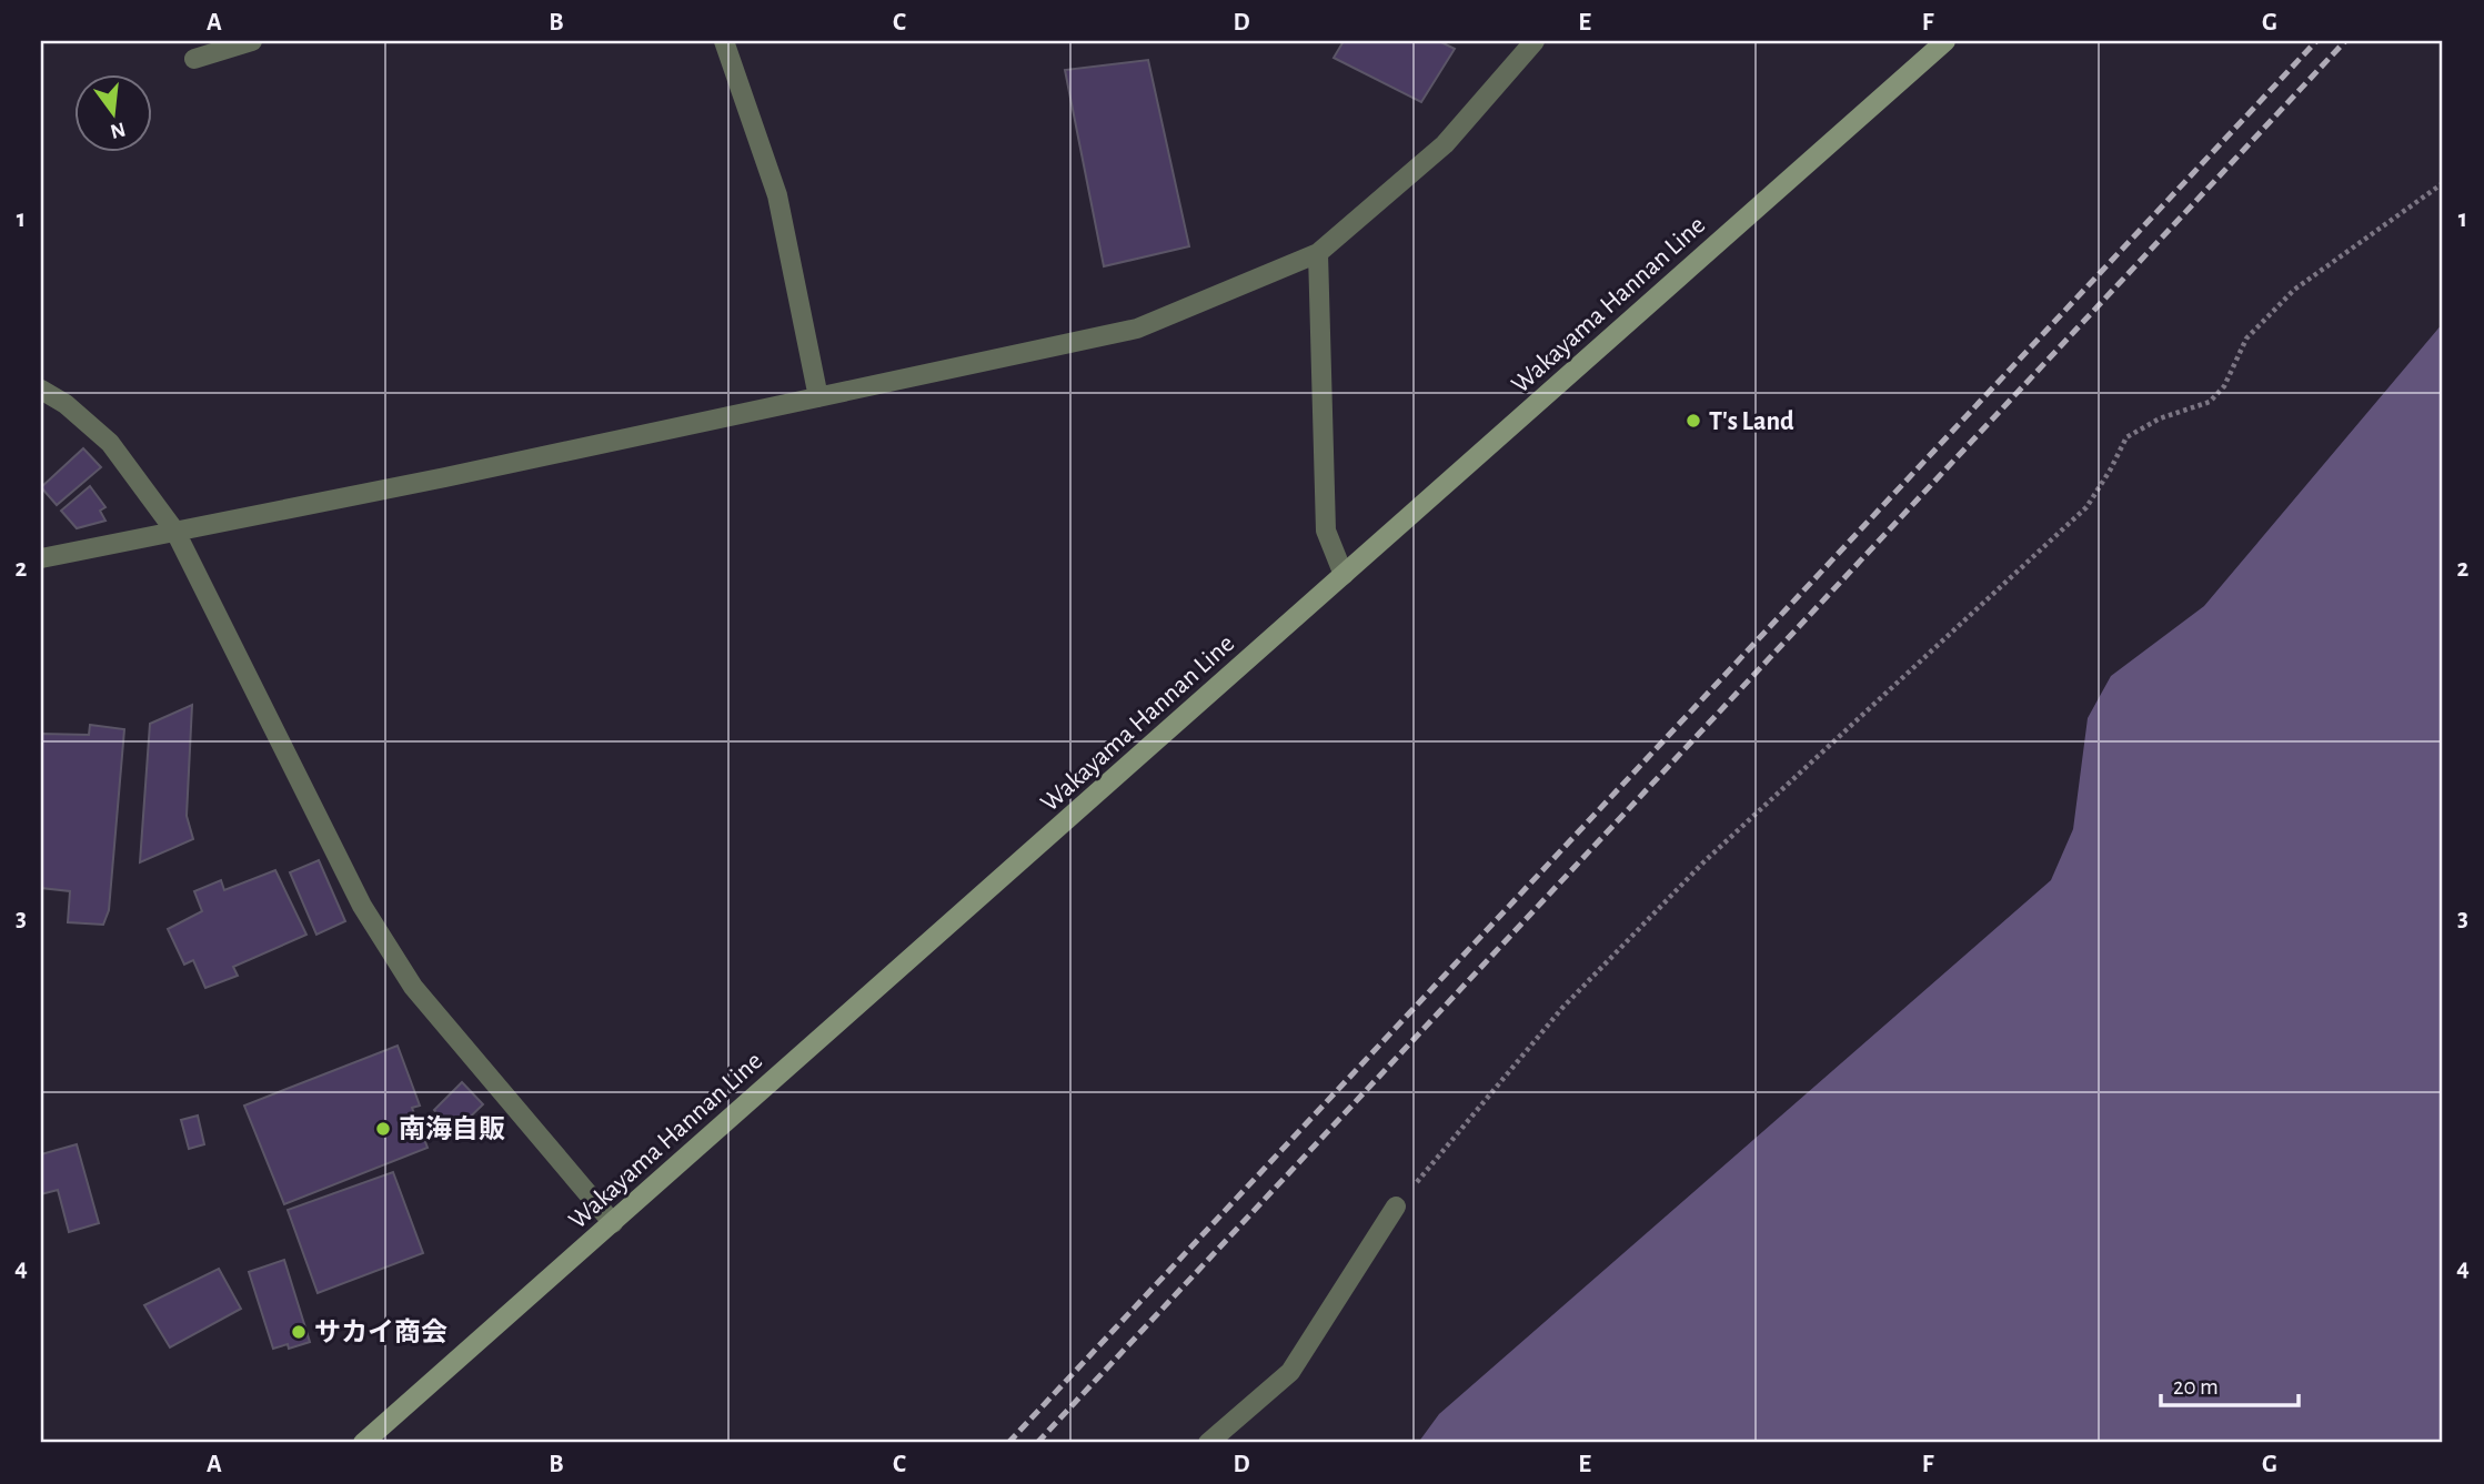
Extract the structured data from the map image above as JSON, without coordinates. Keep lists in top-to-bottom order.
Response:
{
  "streets": {
    "main road": ["Wakayama Hannan Line"]
  },
  "places": ["T's Land", "南海自販", "サカイ商会"],
  "scale_bar": "20 m",
  "north": "bottom",
  "grid": {
    "columns": [
      "A",
      "B",
      "C",
      "D",
      "E",
      "F",
      "G"
    ],
    "rows": [
      "1",
      "2",
      "3",
      "4"
    ]
  }
}
